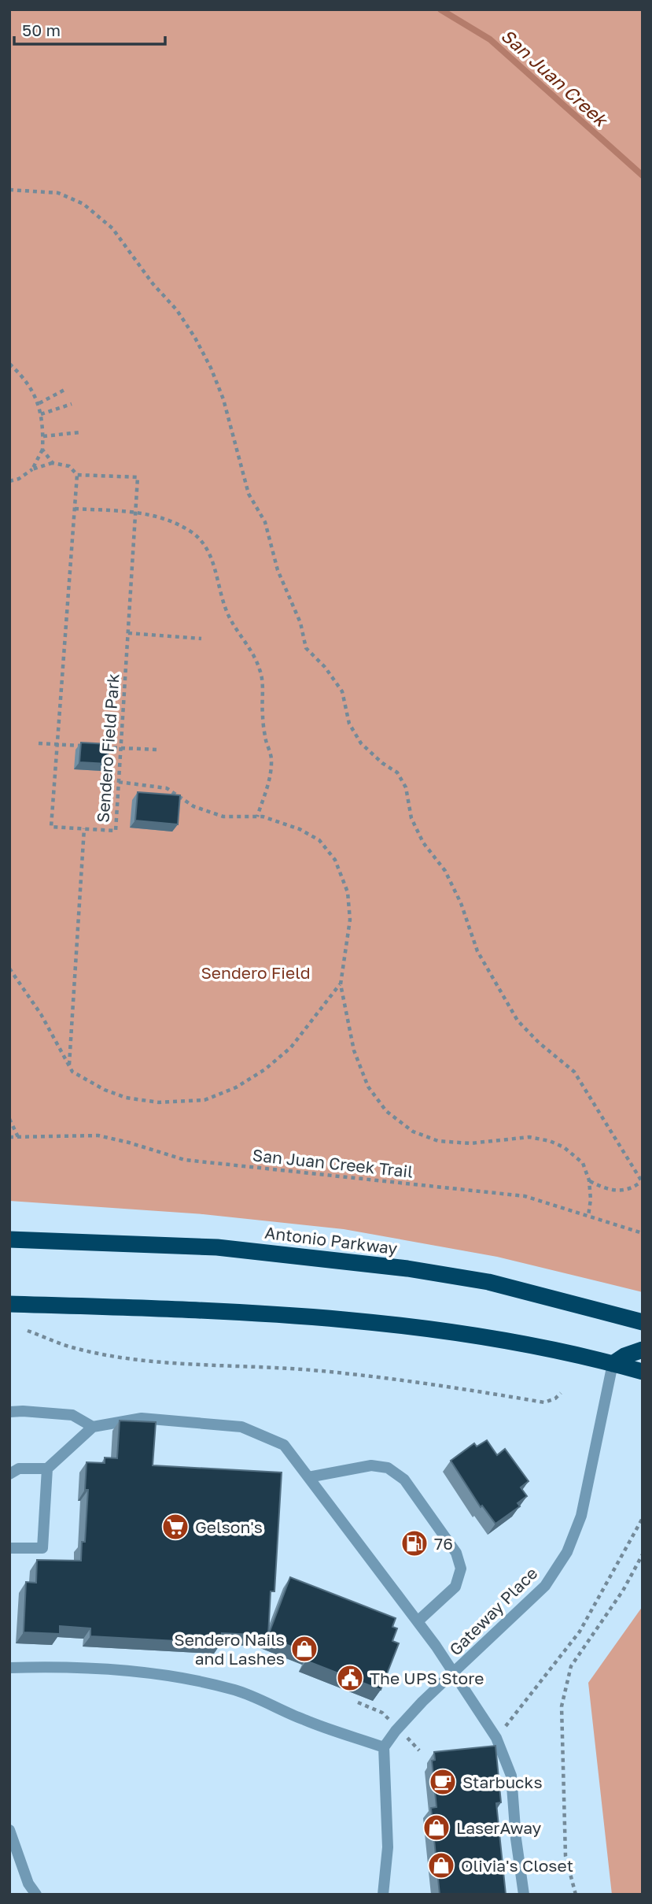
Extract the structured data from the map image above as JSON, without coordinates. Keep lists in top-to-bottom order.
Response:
{
  "streets": {
    "highway": ["Antonio Parkway"],
    "lane": ["Gateway Place"],
    "path": ["Sendero Field Park", "San Juan Creek Trail"]
  },
  "water": ["San Juan Creek"],
  "parks": ["Sendero Field"],
  "places": {
    "supermarket": ["Gelson's"],
    "fuel station": ["76"],
    "shop": ["Sendero Nails and Lashes", "LaserAway", "Olivia's Closet"],
    "public building": ["The UPS Store"],
    "cafe": ["Starbucks"]
  },
  "scale_bar": "50 m"
}
